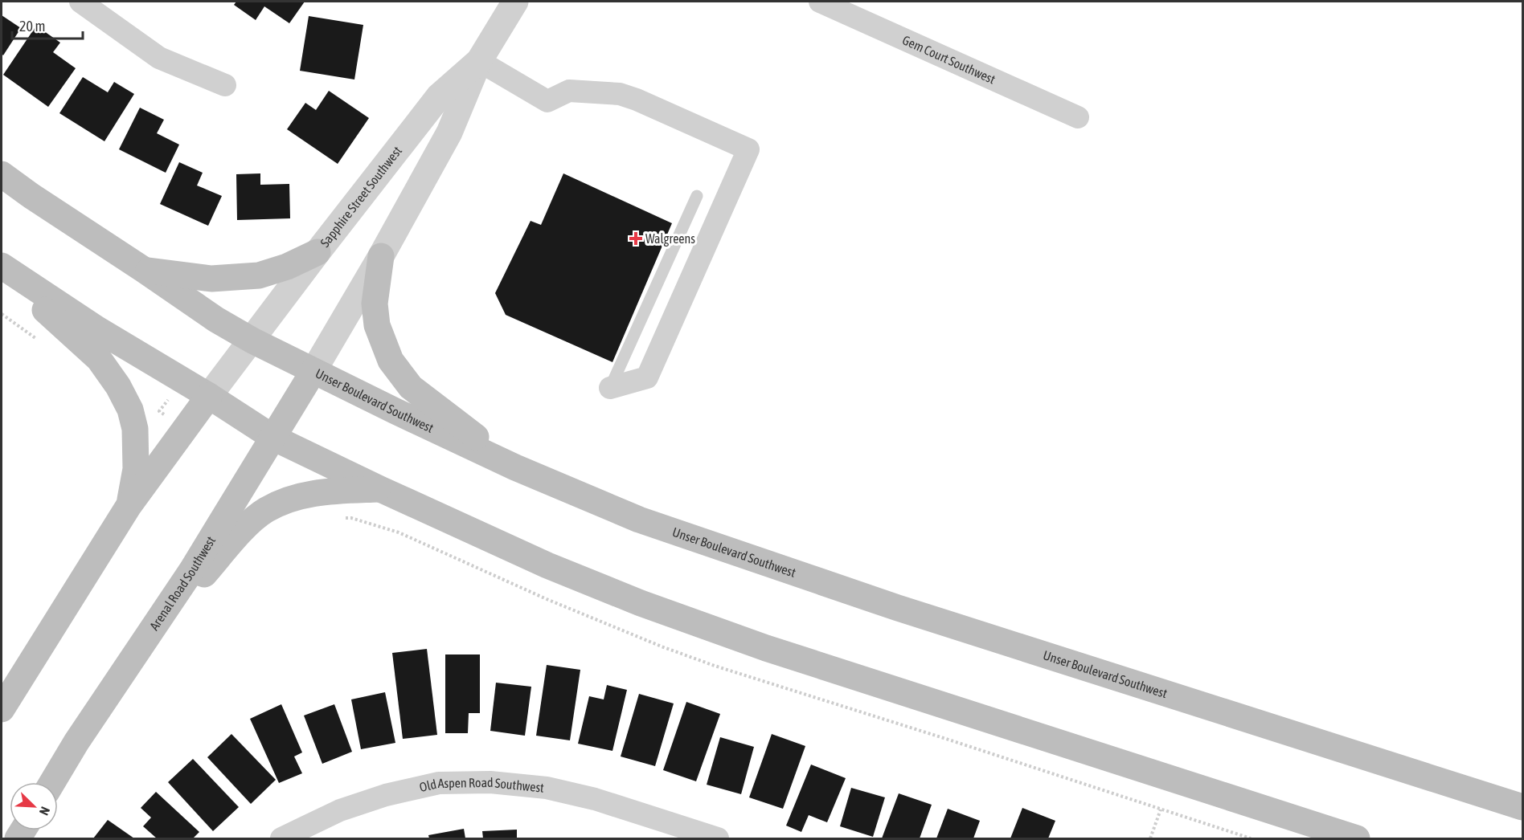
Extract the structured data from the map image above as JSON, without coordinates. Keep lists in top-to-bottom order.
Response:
{
  "streets": {
    "main road": ["Unser Boulevard Southwest", "Arenal Road Southwest"],
    "street": ["Gem Court Southwest", "Sapphire Street Southwest", "Old Aspen Road Southwest"]
  },
  "crossings": [
    ["Sapphire Street Southwest", "Unser Boulevard Southwest"],
    ["Sapphire Street Southwest", "Arenal Road Southwest"],
    ["Unser Boulevard Southwest", "Arenal Road Southwest"]
  ],
  "places": {
    "health": ["Walgreens"]
  },
  "scale_bar": "20 m",
  "north": "bottom right"
}
